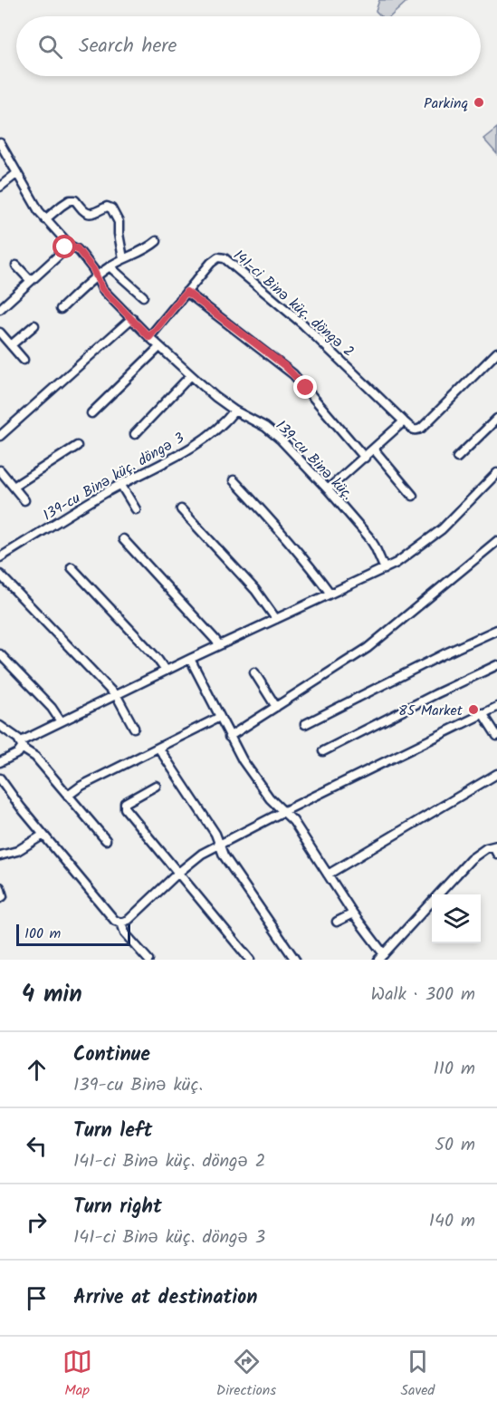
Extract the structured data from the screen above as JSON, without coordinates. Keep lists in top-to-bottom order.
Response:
{
  "streets": {
    "street": ["141-ci Binə küç. döngə 2", "139-cu Binə küç.", "139-cu Binə küç. döngə 3"]
  },
  "crossings": [
    ["141-ci Binə küç. döngə 2", "139-cu Binə küç."],
    ["139-cu Binə küç.", "139-cu Binə küç. döngə 3"]
  ],
  "places": ["Parkinq", "85 Market"],
  "scale_bar": "100 m",
  "page": {
    "search": "Search here",
    "scale": "100 m",
    "heading": ["4 min", "Walk · 300 m"],
    "list": [
      ["Continue", "139-cu Binə küç.", "110 m"],
      ["Turn left", "141-ci Binə küç. döngə 2", "50 m"],
      ["Turn right", "141-ci Binə küç. döngə 3", "140 m"],
      "Arrive at destination"
    ],
    "nav": ["Map", "Directions", "Saved"]
  }
}
